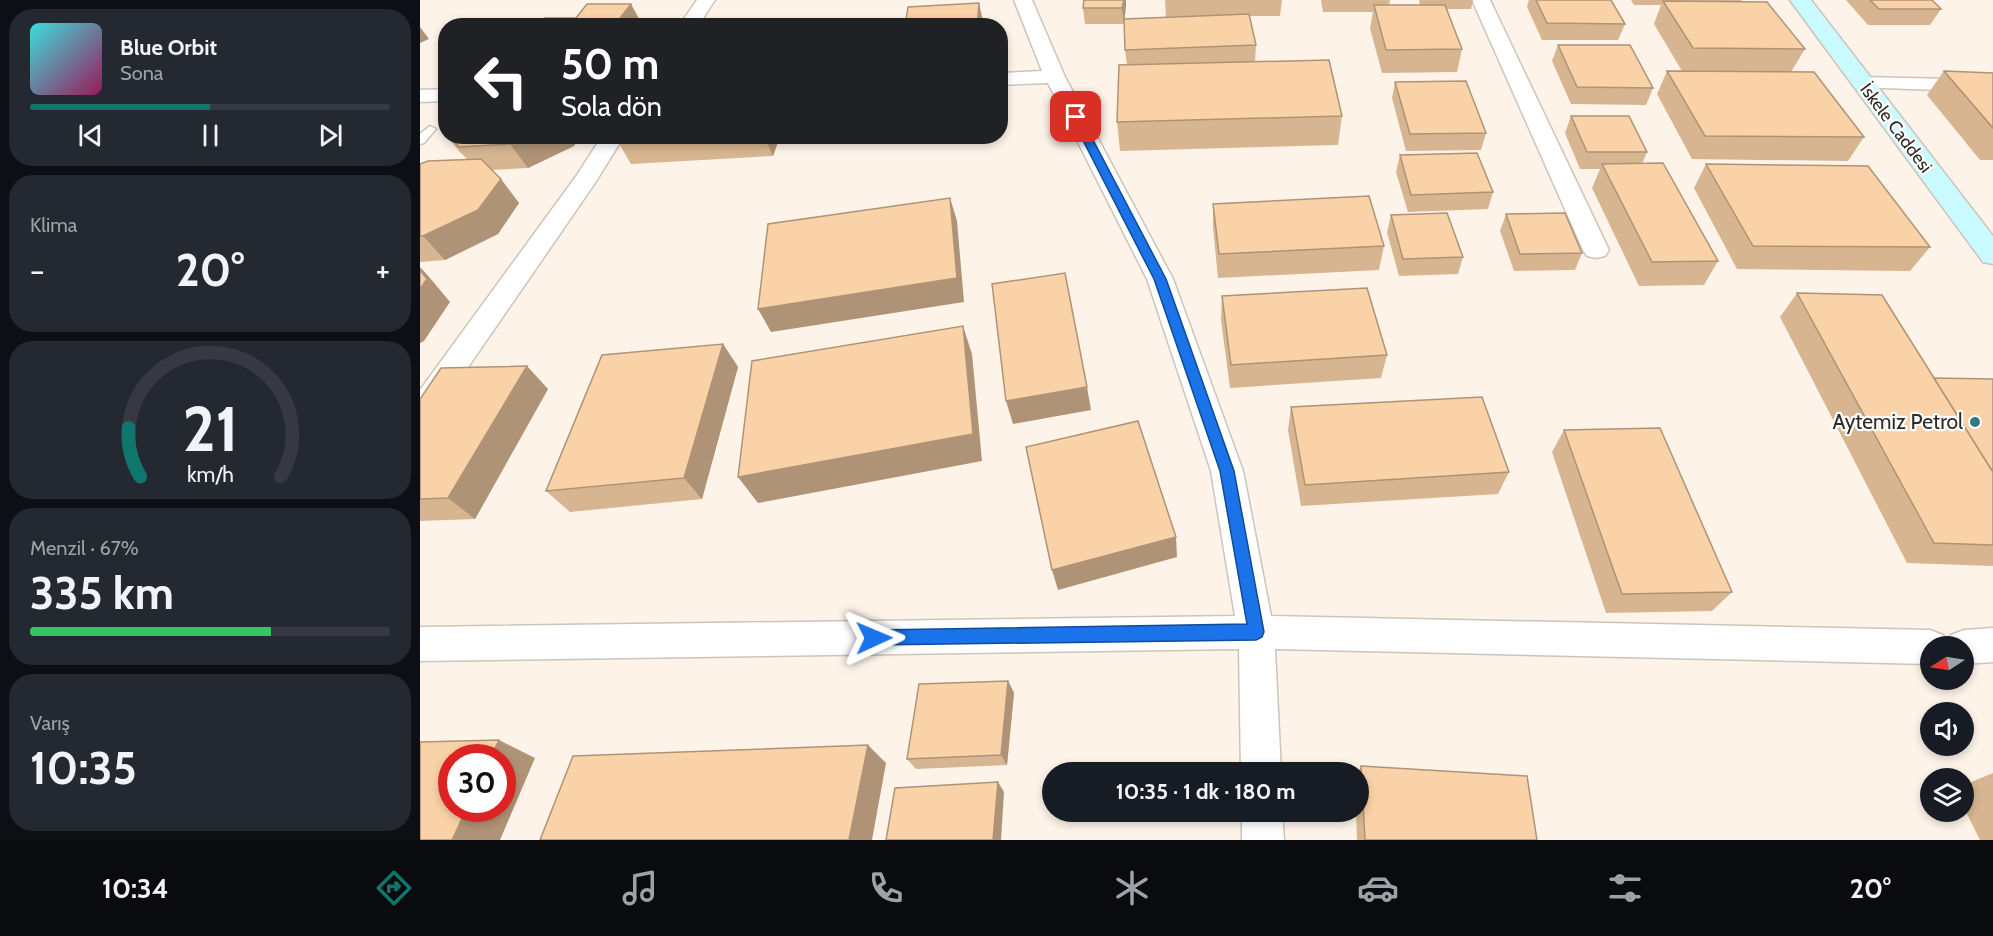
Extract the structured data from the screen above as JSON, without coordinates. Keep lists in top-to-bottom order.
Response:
{
  "streets": {
    "main road": ["İskele Caddesi"]
  },
  "places": ["Aytemiz Petrol"],
  "north": "left",
  "page": {
    "turn": ["50 m", "Sola dön"],
    "song": ["Blue Orbit", "Sona"],
    "tile": [
      "Klima",
      ["Menzil · 67%", "335 km"],
      ["Varış", "10:35"]
    ],
    "heat": ["−", "20°", "+"],
    "limit": "30",
    "trip": "10:35 · 1 dk · 180 m",
    "tabs": ["10:34", "20°"],
    "gauge": ["21", "km/h"]
  }
}
